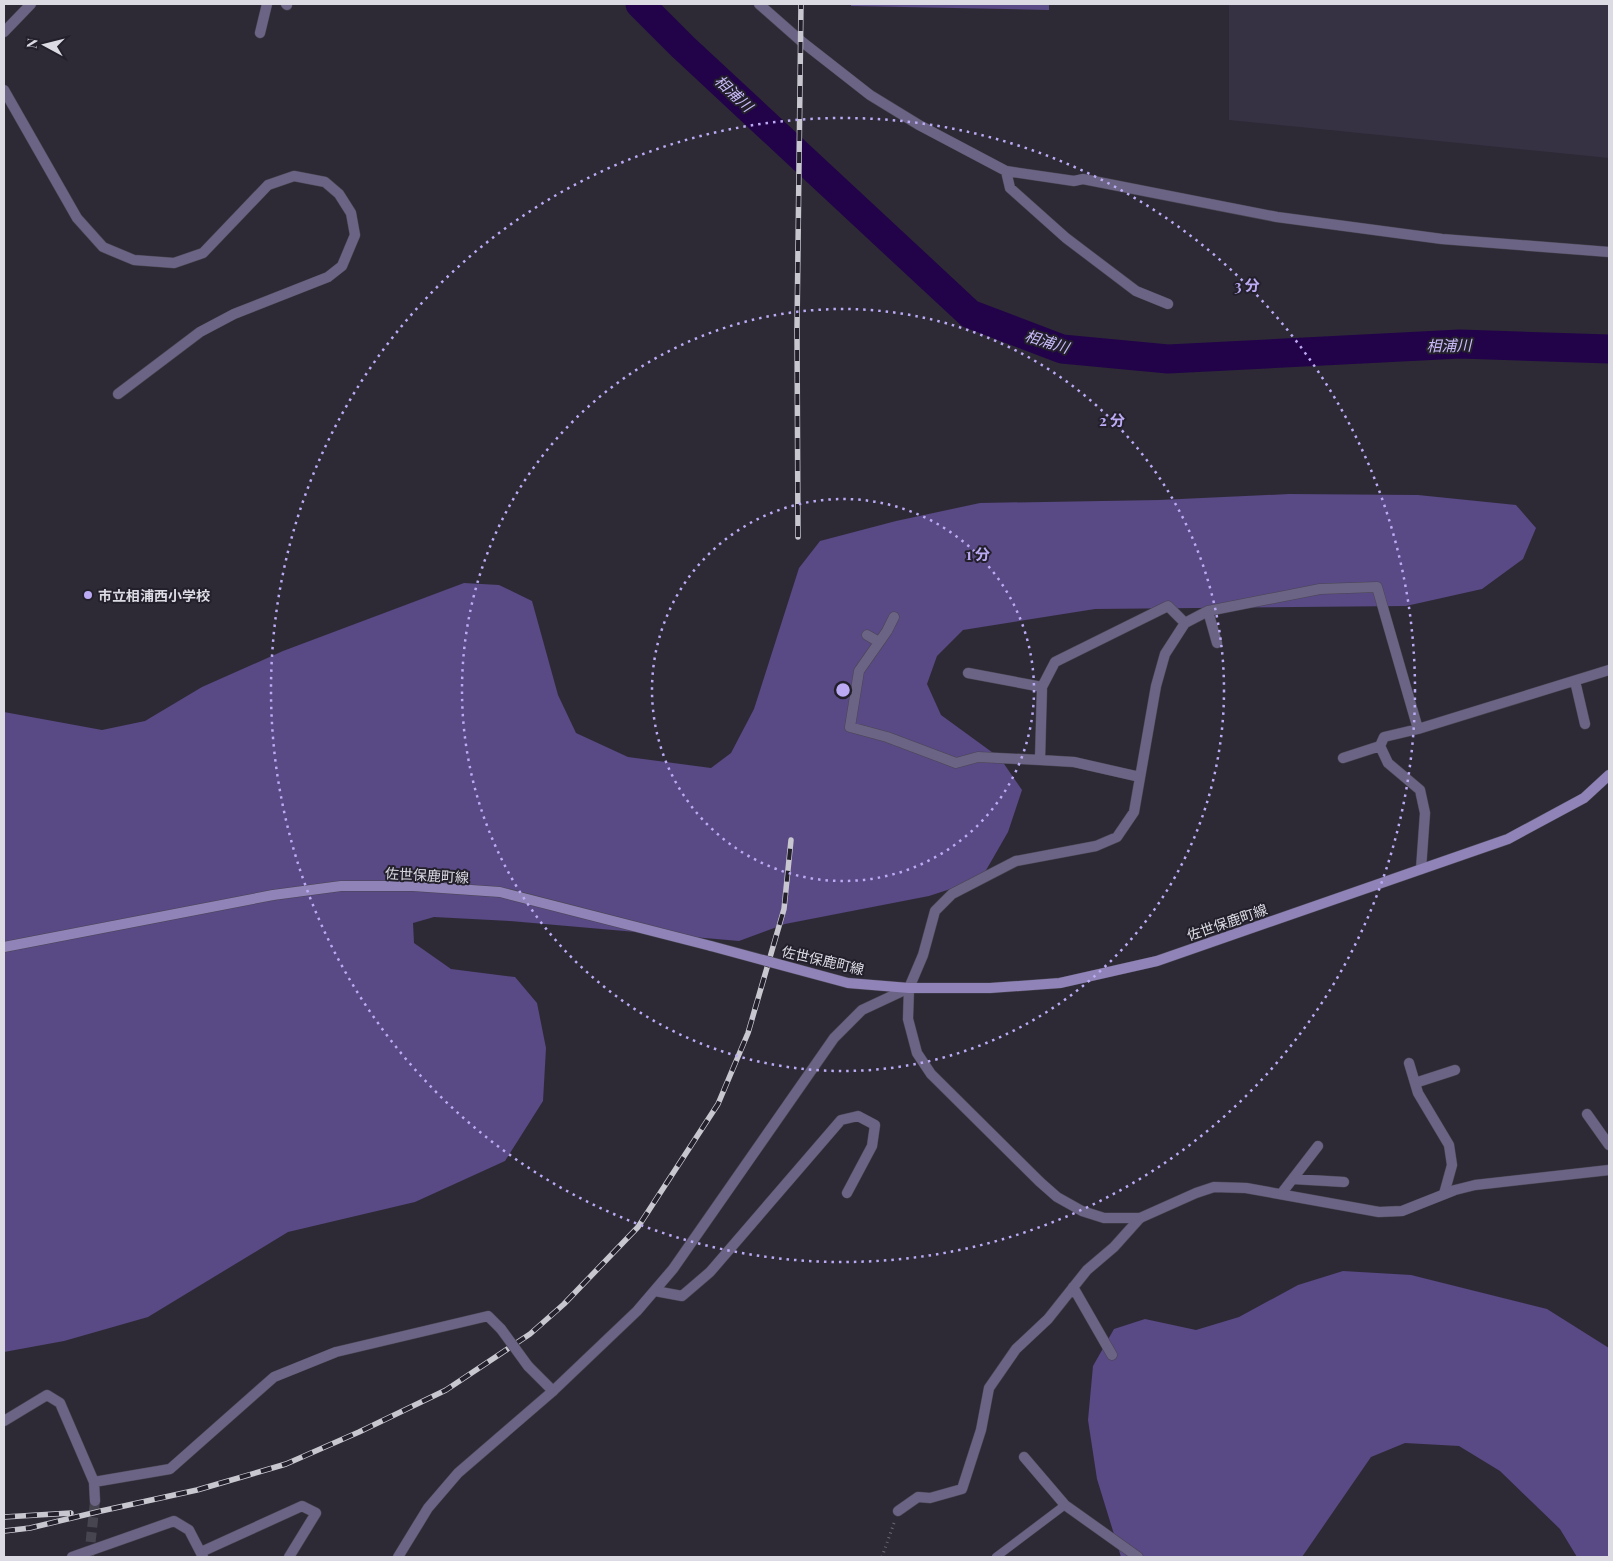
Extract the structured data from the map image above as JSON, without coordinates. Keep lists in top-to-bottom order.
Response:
{
  "streets": {
    "main road": ["佐世保鹿町線"]
  },
  "water": ["相浦川"],
  "places": ["市立相浦西小学校"],
  "north": "left",
  "rings": ["3 分", "2 分", "1 分"]
}
